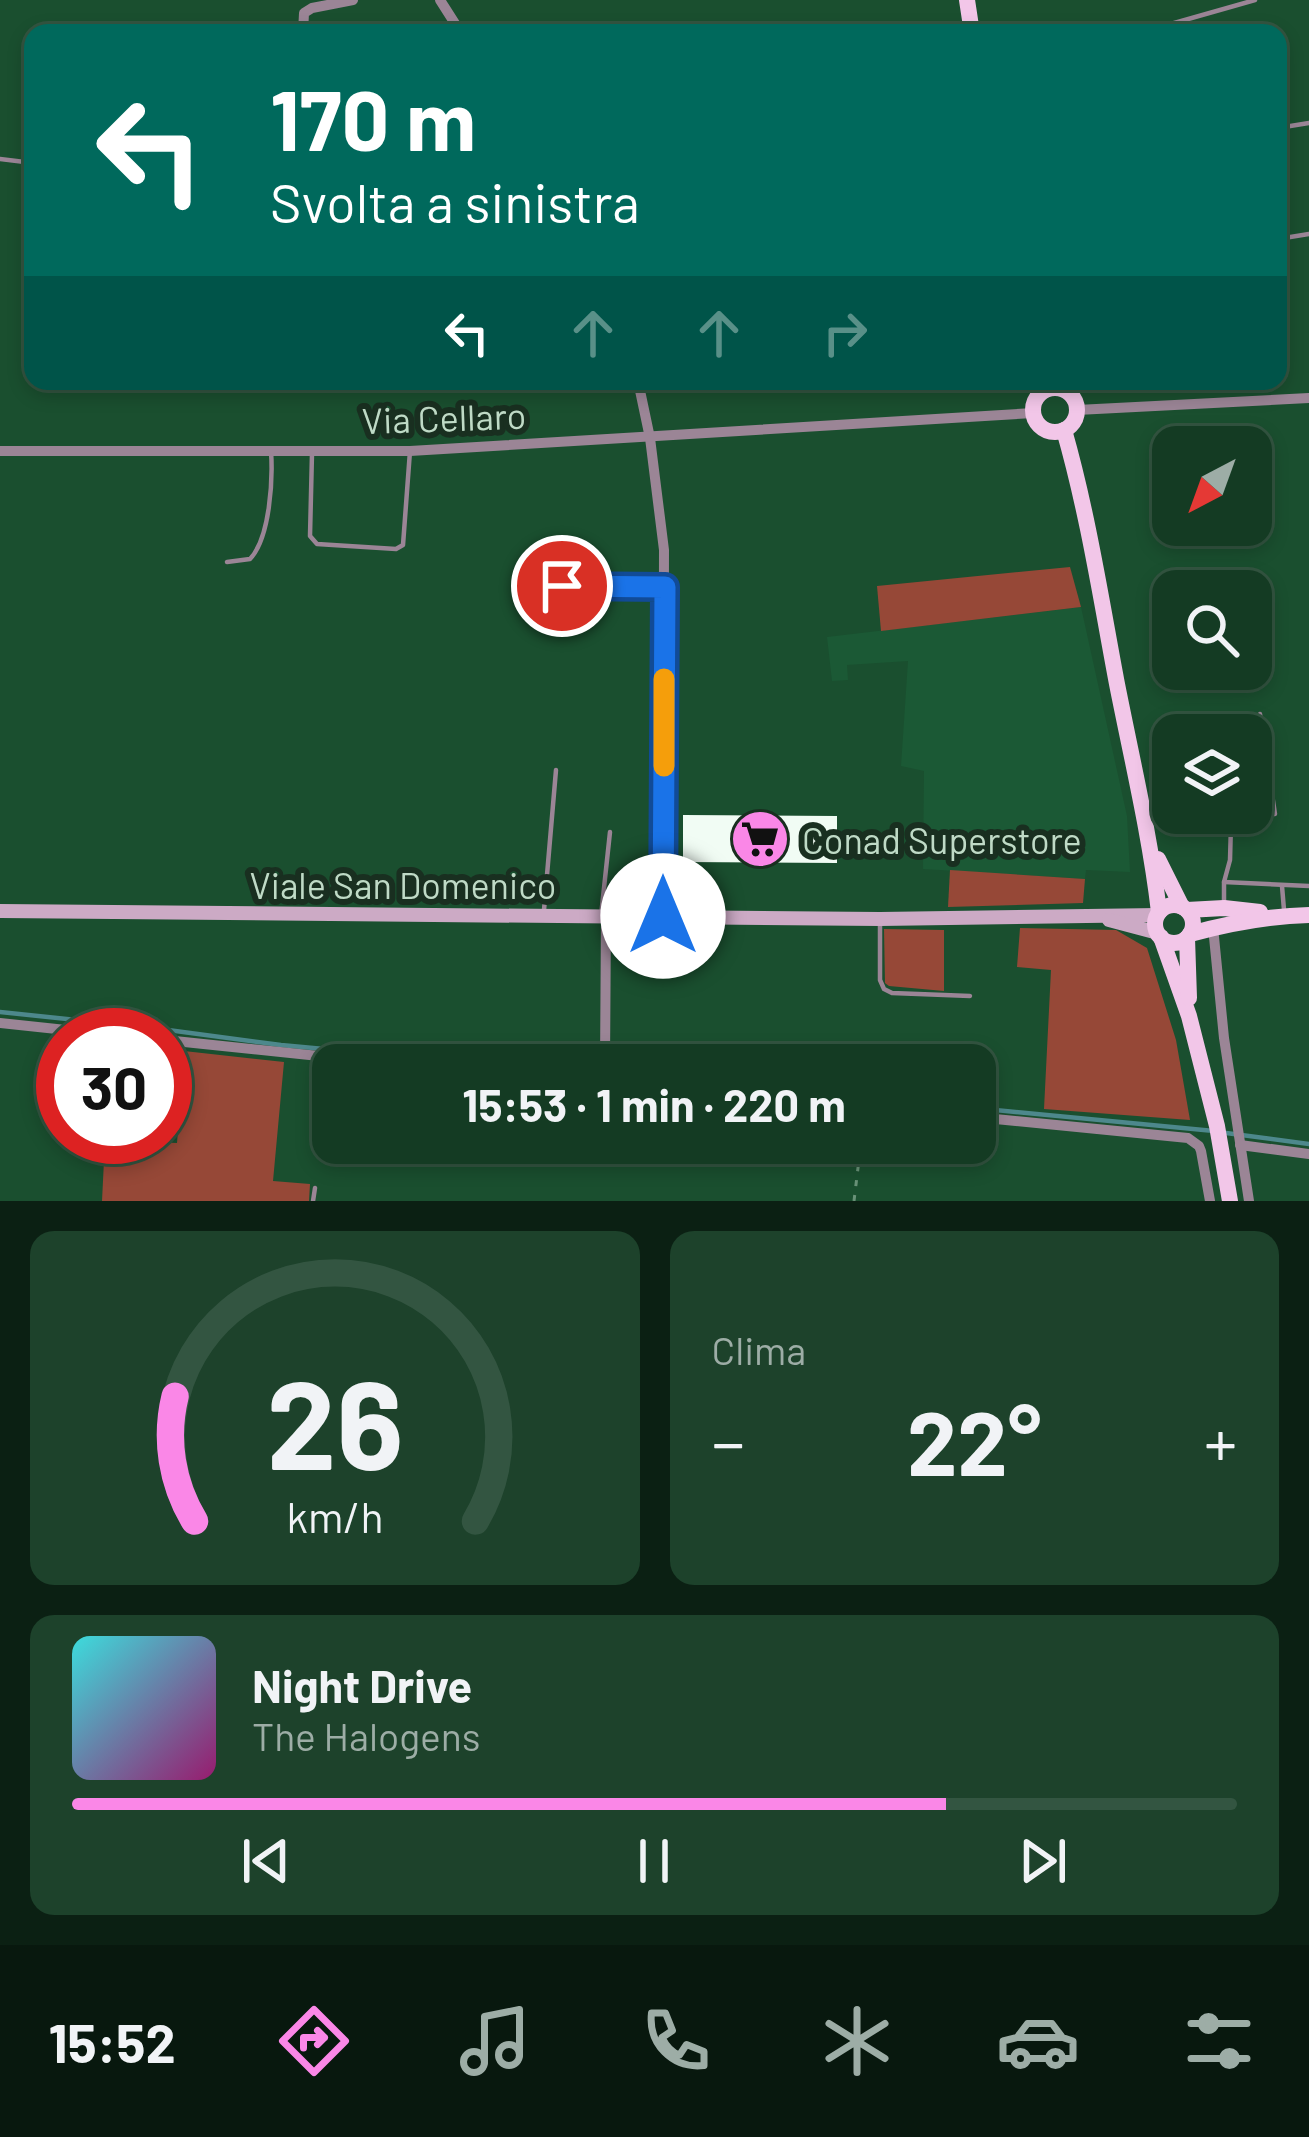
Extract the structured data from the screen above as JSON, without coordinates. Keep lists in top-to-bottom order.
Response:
{
  "streets": {
    "main road": ["Viale San Domenico"],
    "street": ["Via Cellaro"]
  },
  "places": {
    "supermarket": ["Conad Superstore"]
  },
  "north": "bottom left",
  "page": {
    "turn": ["170 m", "Svolta a sinistra"],
    "limit": "30",
    "trip": "15:53 · 1 min · 220 m",
    "tile": "Clima",
    "heat": ["−", "22°", "+"],
    "song": ["Night Drive", "The Halogens"],
    "tabs": "15:52",
    "gauge": ["26", "km/h"]
  }
}
